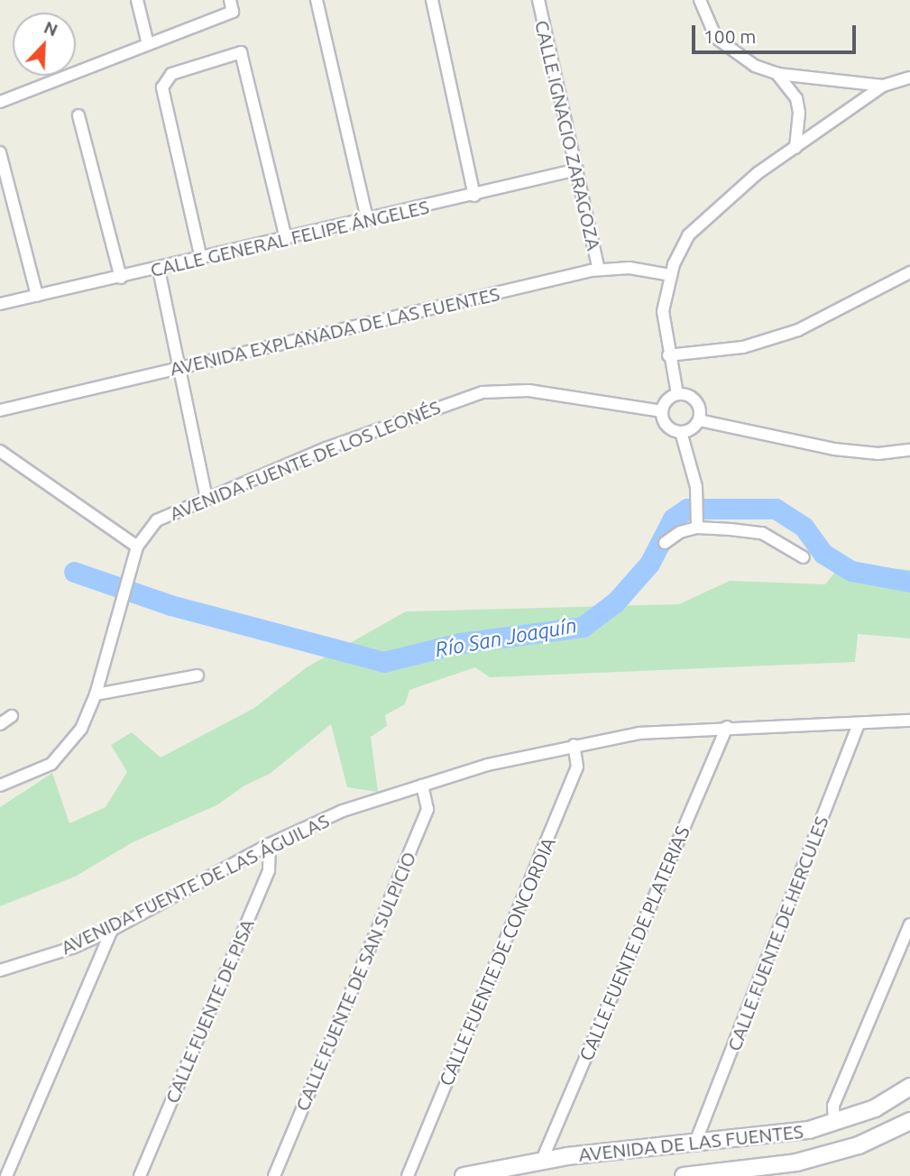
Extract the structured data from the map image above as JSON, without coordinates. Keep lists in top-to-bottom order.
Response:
{
  "streets": {
    "main road": ["AVENIDA DE LAS FUENTES"],
    "street": [
      "CALLE IGNACIO ZARAGOZA",
      "CALLE GENERAL FELIPE ÁNGELES",
      "AVENIDA EXPLANADA DE LAS FUENTES",
      "AVENIDA FUENTE DE LOS LEONÉS",
      "AVENIDA FUENTE DE LAS ÁGUILAS",
      "CALLE FUENTE DE HERCULES",
      "CALLE FUENTE DE PLATERIAS",
      "CALLE FUENTE DE CONCORDIA",
      "CALLE FUENTE DE SAN SULPICIO",
      "CALLE FUENTE DE PISA"
    ]
  },
  "crossings": [
    ["CALLE IGNACIO ZARAGOZA", "CALLE GENERAL FELIPE ÁNGELES"],
    ["CALLE IGNACIO ZARAGOZA", "AVENIDA EXPLANADA DE LAS FUENTES"],
    ["AVENIDA FUENTE DE LAS ÁGUILAS", "CALLE FUENTE DE HERCULES"],
    ["AVENIDA FUENTE DE LAS ÁGUILAS", "CALLE FUENTE DE PLATERIAS"],
    ["AVENIDA FUENTE DE LAS ÁGUILAS", "CALLE FUENTE DE CONCORDIA"],
    ["AVENIDA FUENTE DE LAS ÁGUILAS", "CALLE FUENTE DE SAN SULPICIO"],
    ["AVENIDA FUENTE DE LAS ÁGUILAS", "CALLE FUENTE DE PISA"],
    ["CALLE FUENTE DE HERCULES", "AVENIDA DE LAS FUENTES"],
    ["CALLE FUENTE DE PLATERIAS", "AVENIDA DE LAS FUENTES"]
  ],
  "water": ["Río San Joaquín"],
  "scale_bar": "100 m",
  "north": "top right"
}
